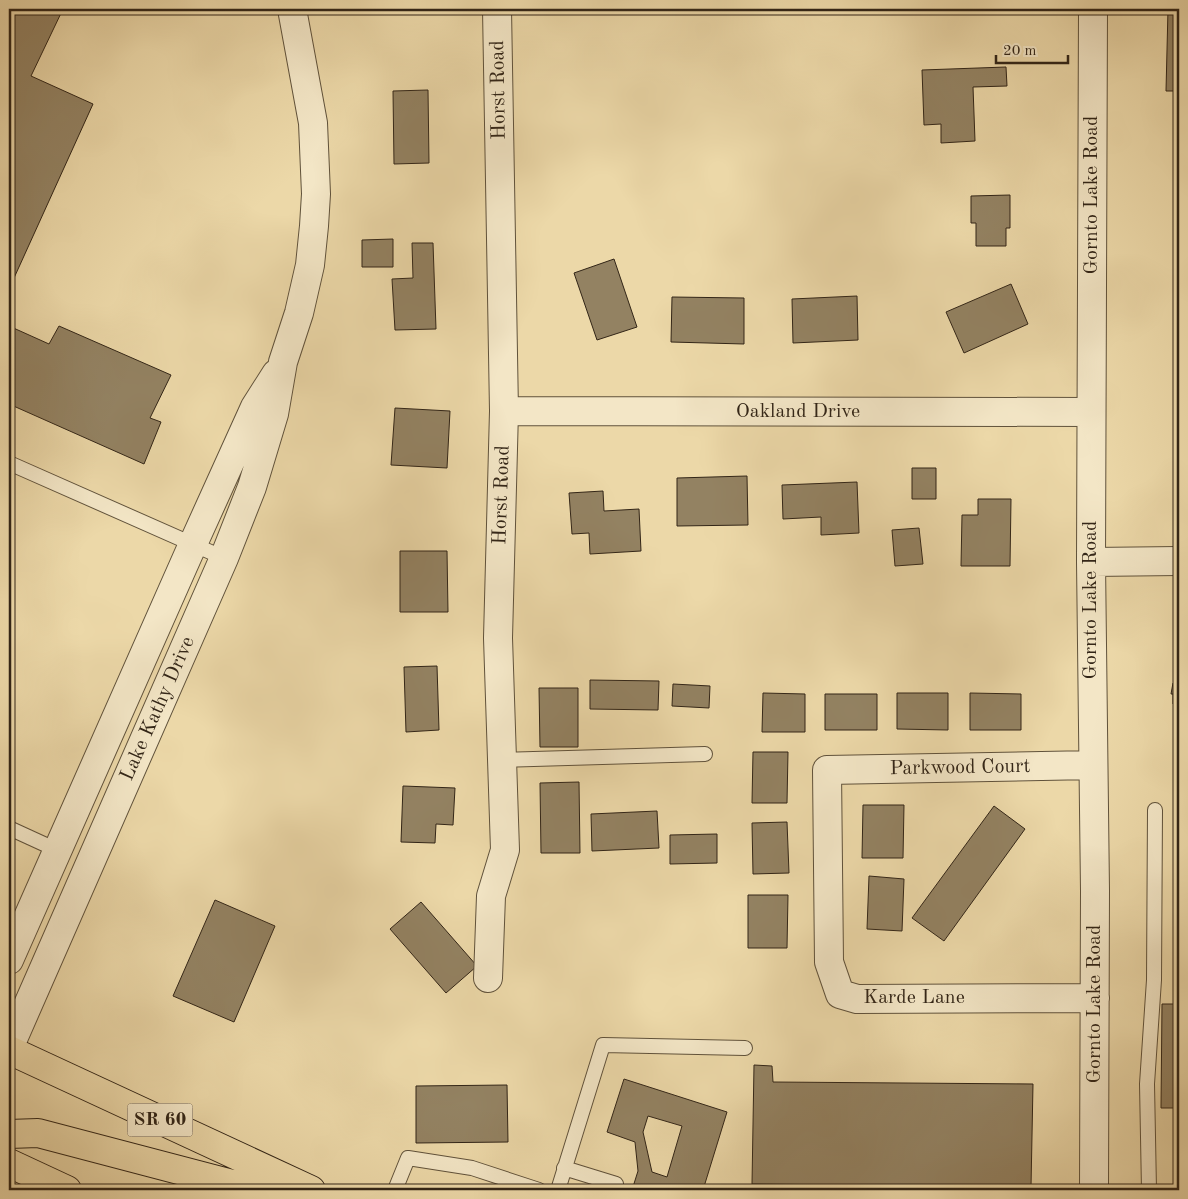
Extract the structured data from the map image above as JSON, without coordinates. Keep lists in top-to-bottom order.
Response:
{
  "streets": {
    "highway": ["SR 60"],
    "street": [
      "Horst Road",
      "Gornto Lake Road",
      "Oakland Drive",
      "Lake Kathy Drive",
      "Parkwood Court",
      "Karde Lane"
    ]
  },
  "crossings": [
    ["Horst Road", "Oakland Drive"],
    ["Gornto Lake Road", "Oakland Drive"],
    ["Gornto Lake Road", "Parkwood Court"],
    ["Gornto Lake Road", "Karde Lane"],
    ["Lake Kathy Drive", "SR 60"],
    ["Parkwood Court", "Karde Lane"]
  ],
  "scale_bar": "20 m"
}
